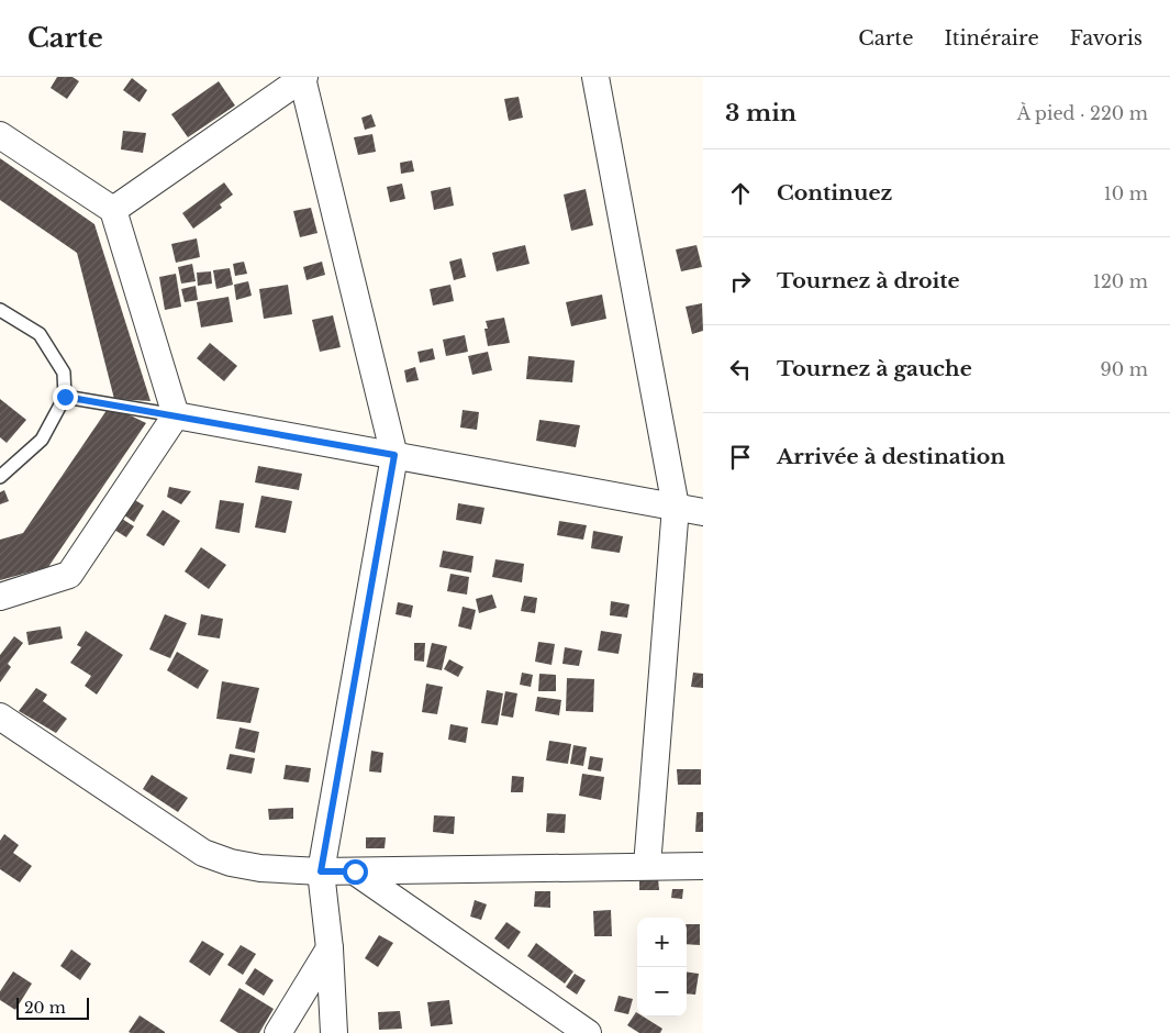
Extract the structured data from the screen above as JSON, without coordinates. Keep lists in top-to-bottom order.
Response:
{
  "scale_bar": "20 m",
  "page": {
    "header": "Carte",
    "nav": ["Carte", "Itinéraire", "Favoris"],
    "heading": ["3 min", "À pied · 220 m"],
    "list": [
      ["Continuez", "10 m"],
      ["Tournez à droite", "120 m"],
      ["Tournez à gauche", "90 m"],
      "Arrivée à destination"
    ],
    "map_buttons": ["+", "−"],
    "scale": "20 m"
  }
}
